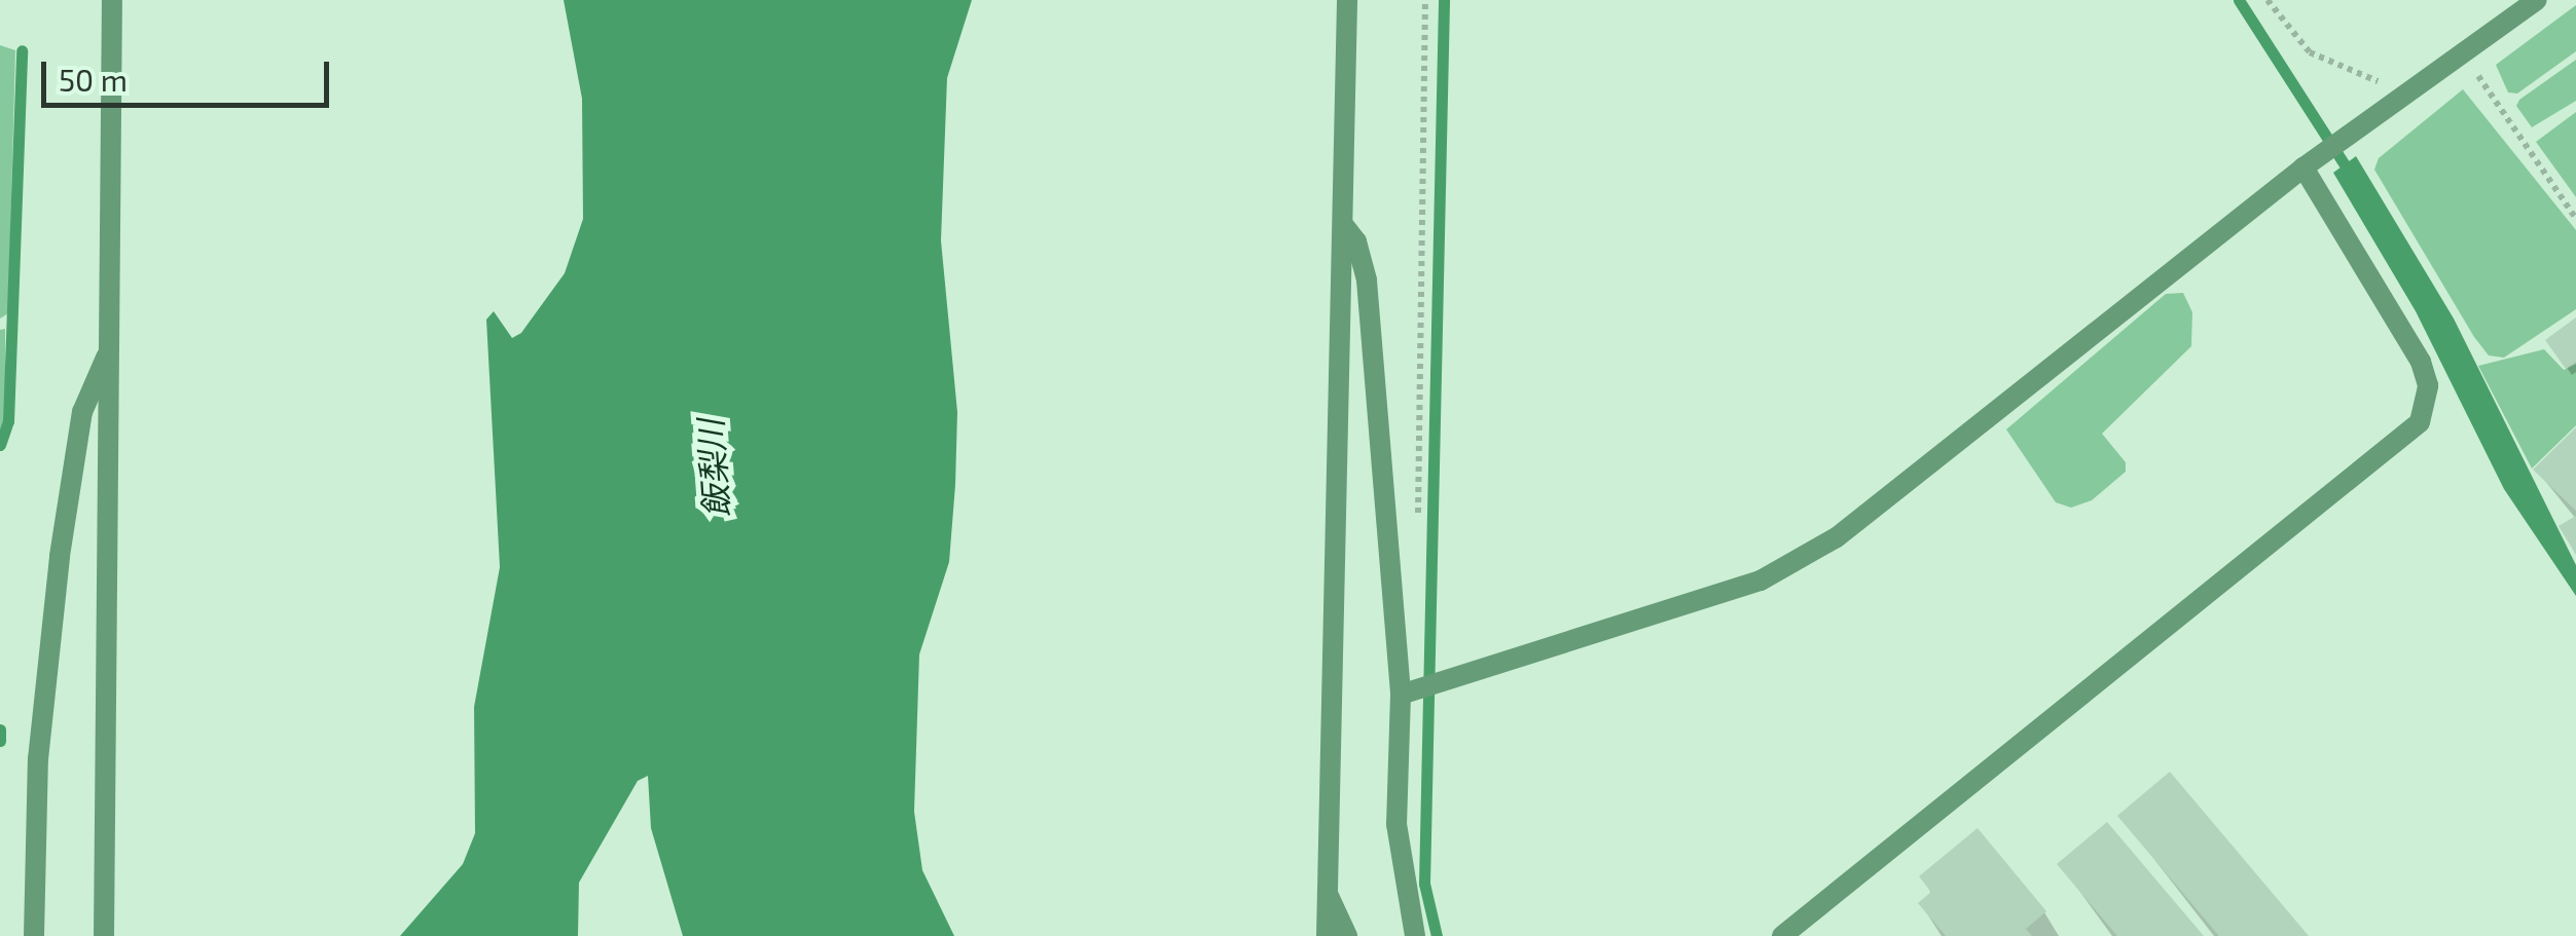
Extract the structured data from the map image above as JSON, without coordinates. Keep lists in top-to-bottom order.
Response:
{
  "water": ["飯梨川"],
  "scale_bar": "50 m"
}
